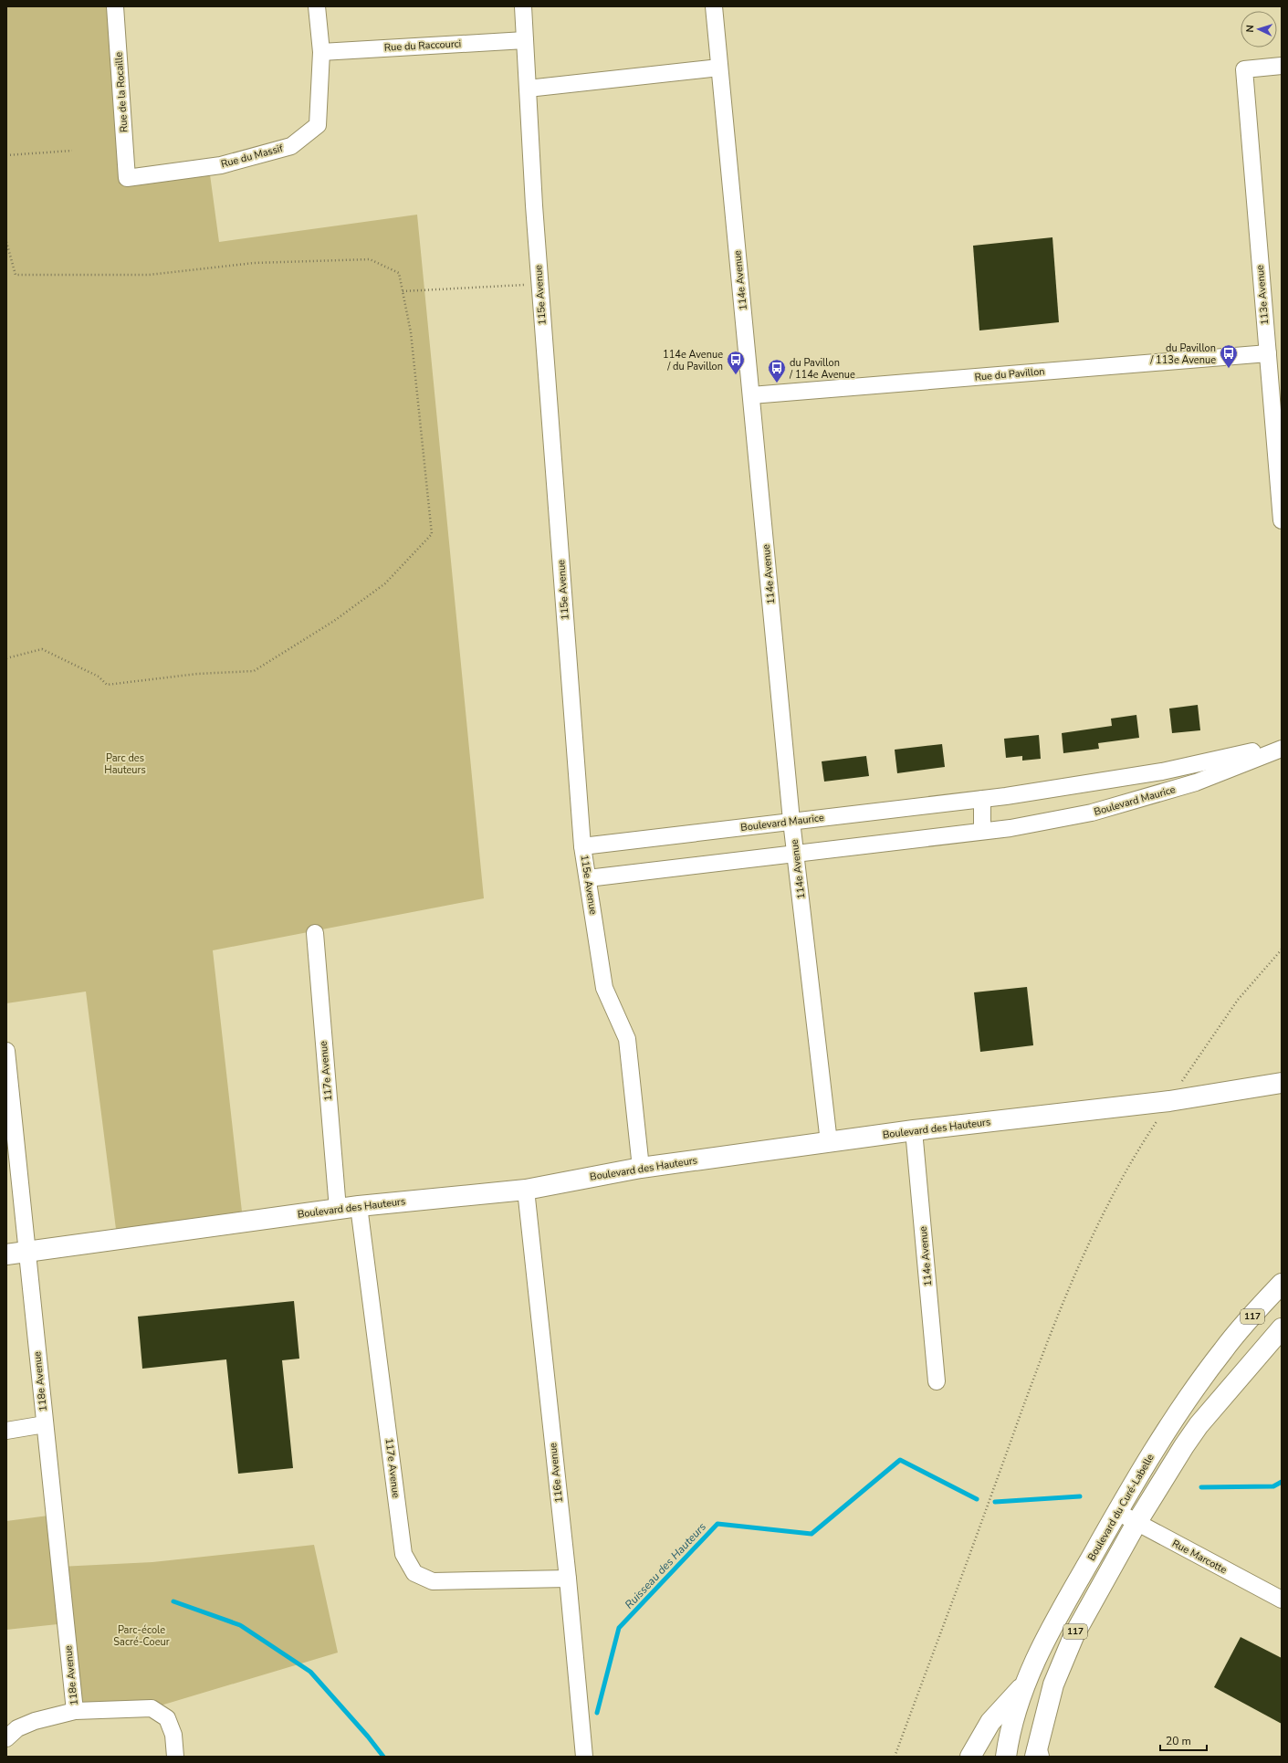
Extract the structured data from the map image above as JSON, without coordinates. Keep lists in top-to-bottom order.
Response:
{
  "streets": {
    "main road": ["Boulevard des Hauteurs", "117", "Boulevard du Curé-Labelle"],
    "street": [
      "Rue du Raccourci",
      "Rue de la Rocaille",
      "Rue du Massif",
      "114e Avenue",
      "115e Avenue",
      "113e Avenue",
      "Rue du Pavillon",
      "Boulevard Maurice",
      "117e Avenue",
      "118e Avenue",
      "116e Avenue",
      "Rue Marcotte"
    ]
  },
  "crossings": [
    ["Rue du Raccourci", "Rue du Massif"],
    ["Rue du Raccourci", "115e Avenue"],
    ["Rue de la Rocaille", "Rue du Massif"],
    ["114e Avenue", "Rue du Pavillon"],
    ["114e Avenue", "Boulevard Maurice"],
    ["114e Avenue", "Boulevard des Hauteurs"],
    ["115e Avenue", "Boulevard Maurice"],
    ["115e Avenue", "Boulevard des Hauteurs"],
    ["113e Avenue", "Rue du Pavillon"],
    ["117e Avenue", "Boulevard des Hauteurs"],
    ["117e Avenue", "116e Avenue"],
    ["Boulevard des Hauteurs", "118e Avenue"],
    ["Boulevard des Hauteurs", "116e Avenue"],
    ["117", "Rue Marcotte"],
    ["Boulevard du Curé-Labelle", "Rue Marcotte"]
  ],
  "water": ["Ruisseau des Hauteurs"],
  "parks": ["Parc des Hauteurs", "Parc-école Sacré-Coeur"],
  "places": {
    "bus stop": ["du Pavillon / 113e Avenue", "114e Avenue / du Pavillon", "du Pavillon / 114e Avenue"]
  },
  "scale_bar": "20 m",
  "north": "left"
}
